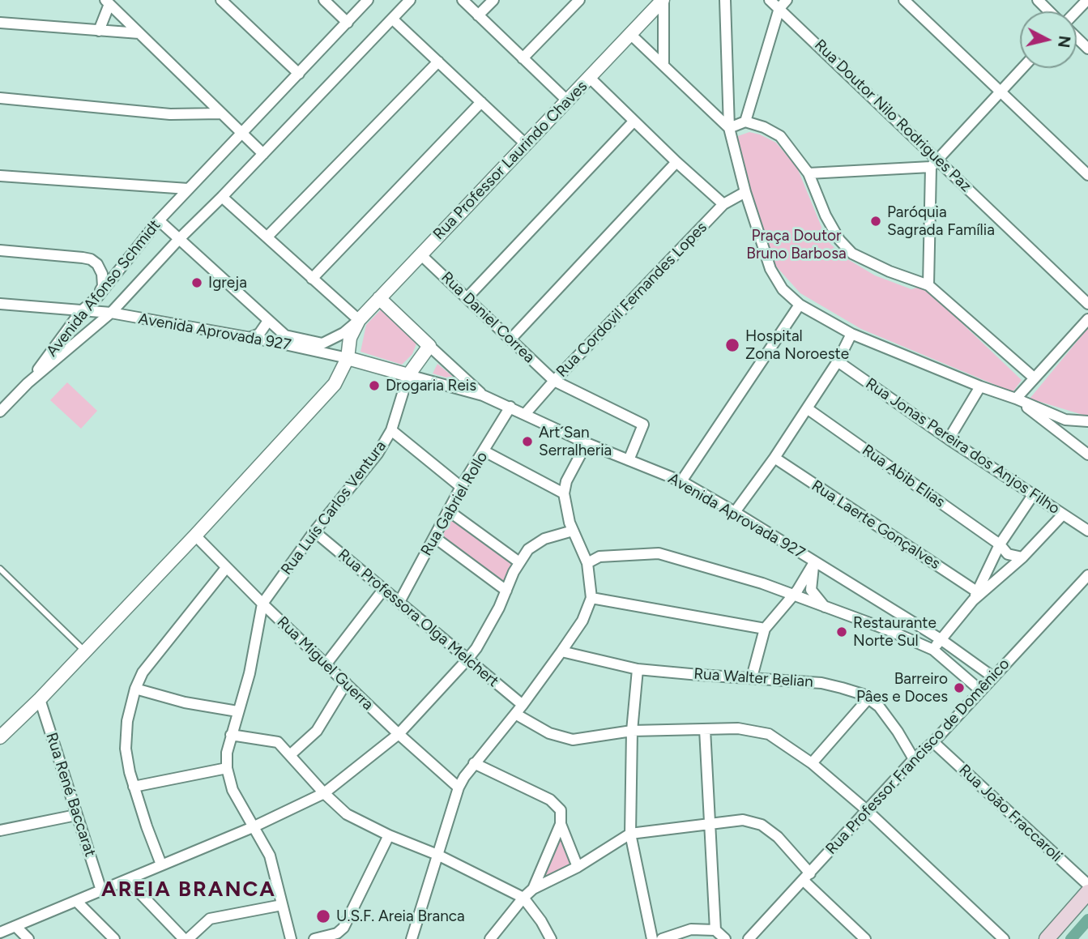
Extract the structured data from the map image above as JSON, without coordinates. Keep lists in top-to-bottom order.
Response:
{
  "streets": {
    "street": [
      "Rua Doutor Nilo Rodrigues Paz",
      "Rua Professor Laurindo Chaves",
      "Avenida Afonso Schmidt",
      "Rua Cordovil Fernandes Lopes",
      "Rua Daniel Correa",
      "Avenida Aprovada 927",
      "Rua Jonas Pereira dos Anjos Filho",
      "Rua Abib Elias",
      "Rua Gabriel Rollo",
      "Rua Luís Carlos Ventura",
      "Rua Laerte Gonçalves",
      "Rua Professora Olga Melchert",
      "Rua Miguel Guerra",
      "Rua Walter Belian",
      "Rua Professor Francisco de Domênico",
      "Rua René Baccarat",
      "Rua João Fraccaroli"
    ]
  },
  "crossings": [
    ["Rua Professor Laurindo Chaves", "Rua Daniel Correa"],
    ["Avenida Afonso Schmidt", "Avenida Aprovada 927"],
    ["Rua Cordovil Fernandes Lopes", "Rua Daniel Correa"],
    ["Rua Cordovil Fernandes Lopes", "Avenida Aprovada 927"],
    ["Rua Daniel Correa", "Avenida Aprovada 927"],
    ["Avenida Aprovada 927", "Rua Gabriel Rollo"],
    ["Avenida Aprovada 927", "Rua Luís Carlos Ventura"],
    ["Avenida Aprovada 927", "Rua Professor Francisco de Domênico"],
    ["Rua Gabriel Rollo", "Rua Professora Olga Melchert"],
    ["Rua Luís Carlos Ventura", "Rua Professora Olga Melchert"],
    ["Rua Luís Carlos Ventura", "Rua Miguel Guerra"],
    ["Rua Walter Belian", "Rua Professor Francisco de Domênico"],
    ["Rua Professor Francisco de Domênico", "Rua João Fraccaroli"]
  ],
  "districts": ["AREIA BRANCA"],
  "parks": ["Praça Doutor Bruno Barbosa"],
  "places": [
    "Paróquia Sagrada Família",
    "Igreja",
    "Hospital Zona Noroeste",
    "Drogaria Reis",
    "Art´San Serralheria",
    "Restaurante Norte Sul",
    "Barreiro Pâes e Doces",
    "U.S.F. Areia Branca"
  ],
  "north": "right"
}
